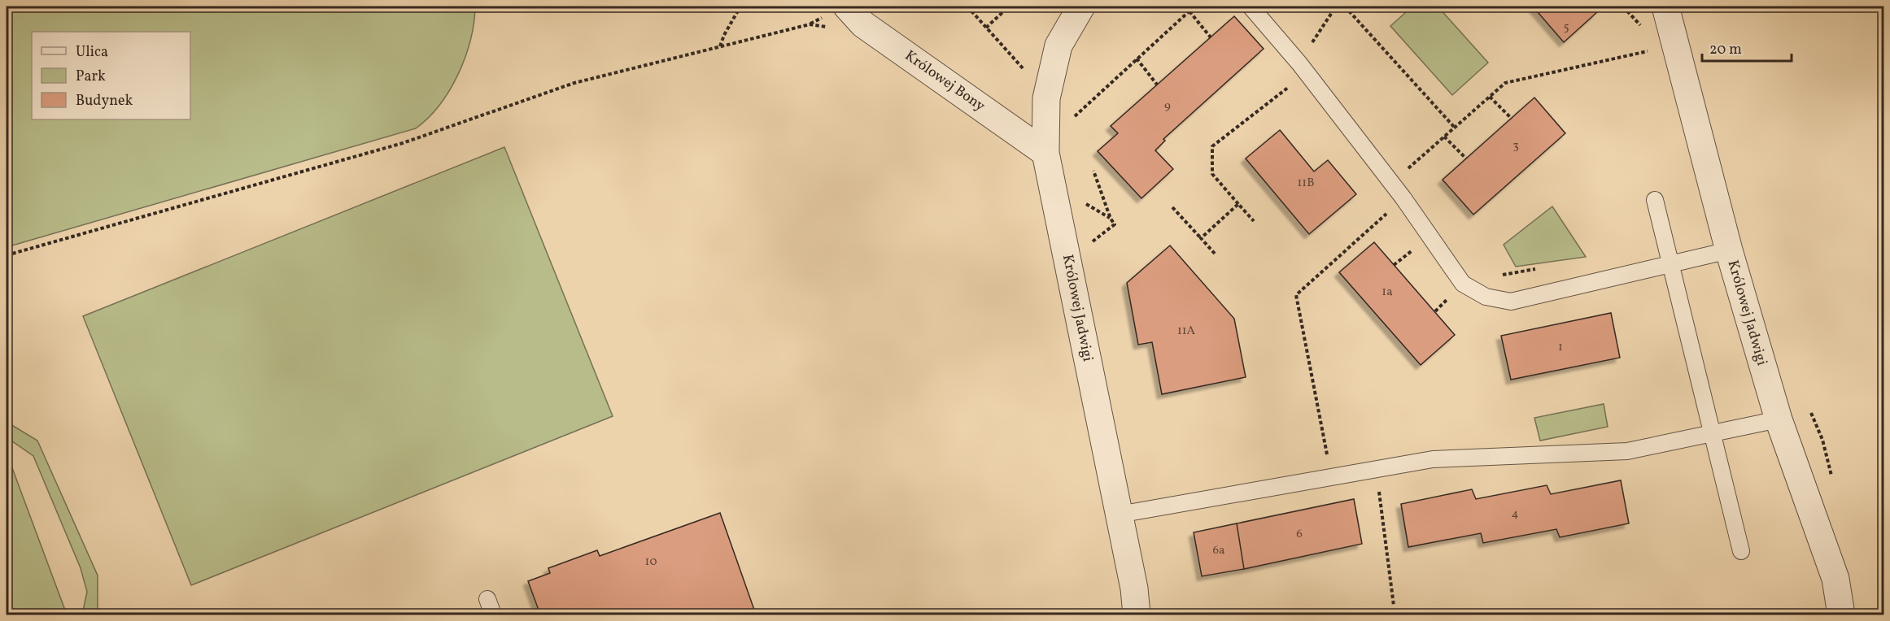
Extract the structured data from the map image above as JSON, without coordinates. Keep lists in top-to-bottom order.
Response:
{
  "streets": {
    "street": ["Królowej Bony", "Królowej Jadwigi"]
  },
  "crossings": [
    ["Królowej Bony", "Królowej Jadwigi"]
  ],
  "house_numbers": [
    "5",
    "9",
    "3",
    "11B",
    "1a",
    "11A",
    "1",
    "4",
    "6",
    "6a",
    "10"
  ],
  "legend": ["Ulica", "Park", "Budynek"],
  "scale_bar": "20 m"
}
